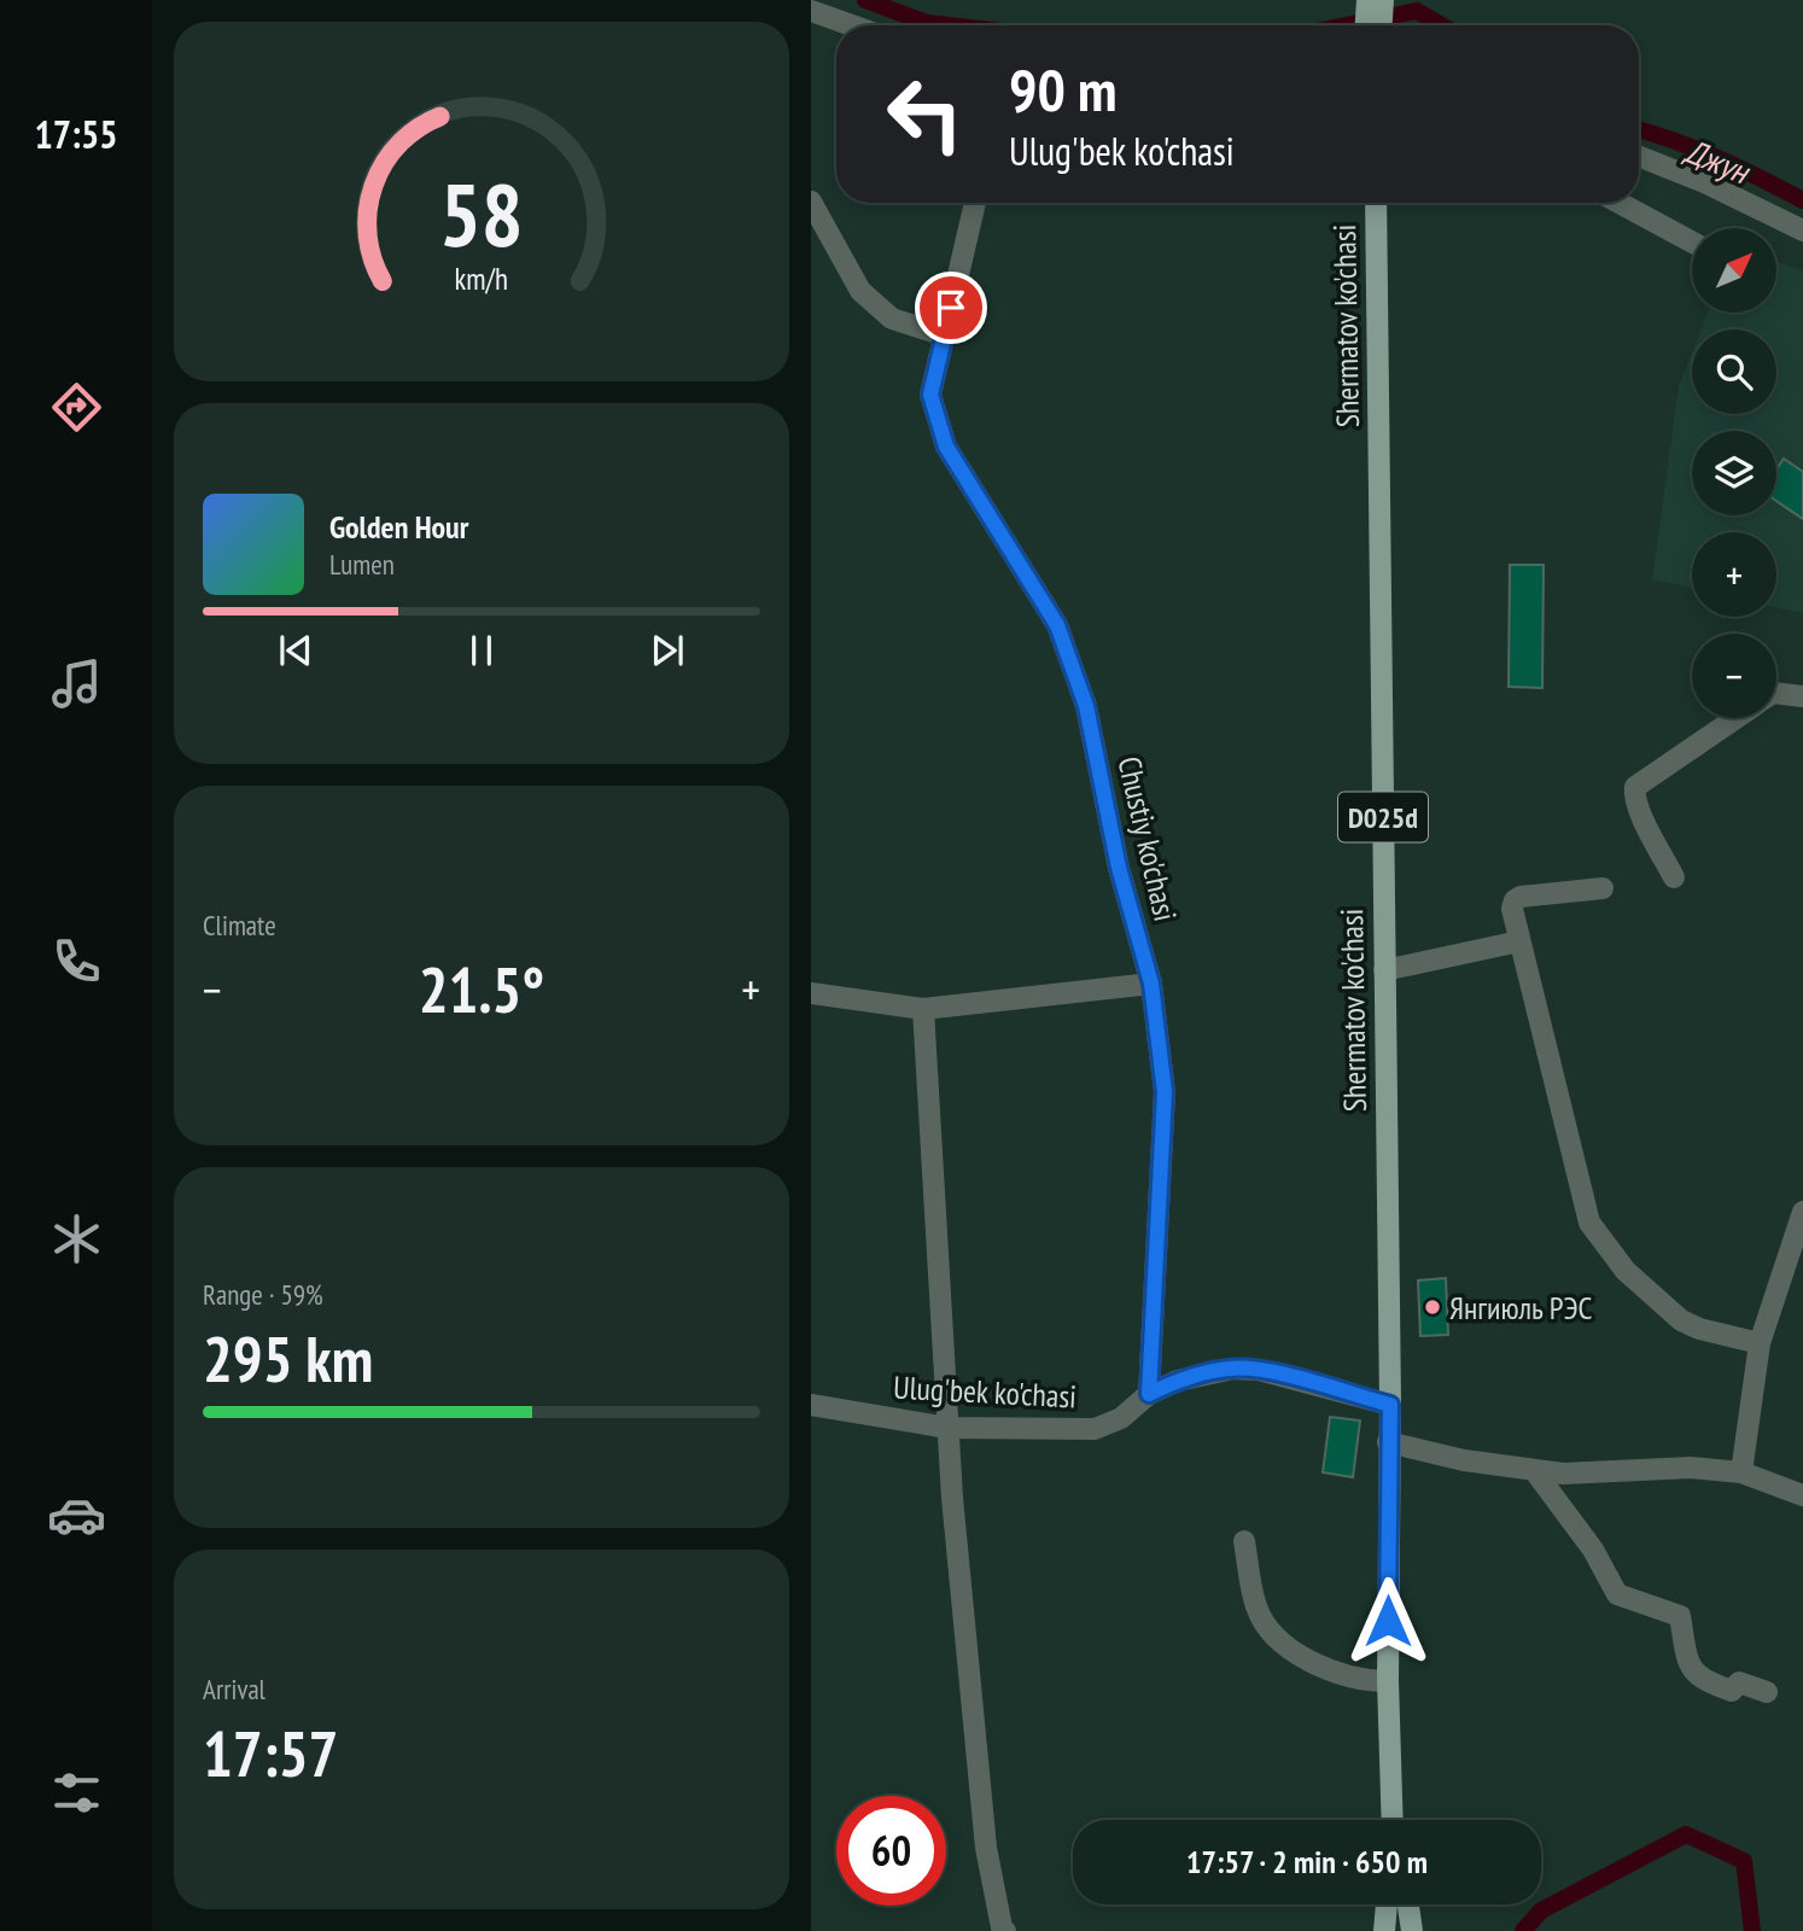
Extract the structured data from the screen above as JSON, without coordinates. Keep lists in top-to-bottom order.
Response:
{
  "streets": {
    "main road": ["Shermatov ko'chasi", "D025d"],
    "street": ["Chustiy ko'chasi", "Ulug'bek ko'chasi"]
  },
  "crossings": [
    ["Shermatov ko'chasi", "Ulug'bek ko'chasi"],
    ["Chustiy ko'chasi", "Ulug'bek ko'chasi"]
  ],
  "water": ["Джун"],
  "places": ["Янгиюль РЭС"],
  "north": "top right",
  "page": {
    "tabs": "17:55",
    "turn": ["90 m", "Ulug'bek ko'chasi"],
    "map_buttons": ["+", "−"],
    "song": ["Golden Hour", "Lumen"],
    "tile": [
      "Climate",
      ["Range · 59%", "295 km"],
      ["Arrival", "17:57"]
    ],
    "heat": ["−", "21.5°", "+"],
    "limit": "60",
    "trip": "17:57 · 2 min · 650 m",
    "gauge": ["58", "km/h"]
  }
}
